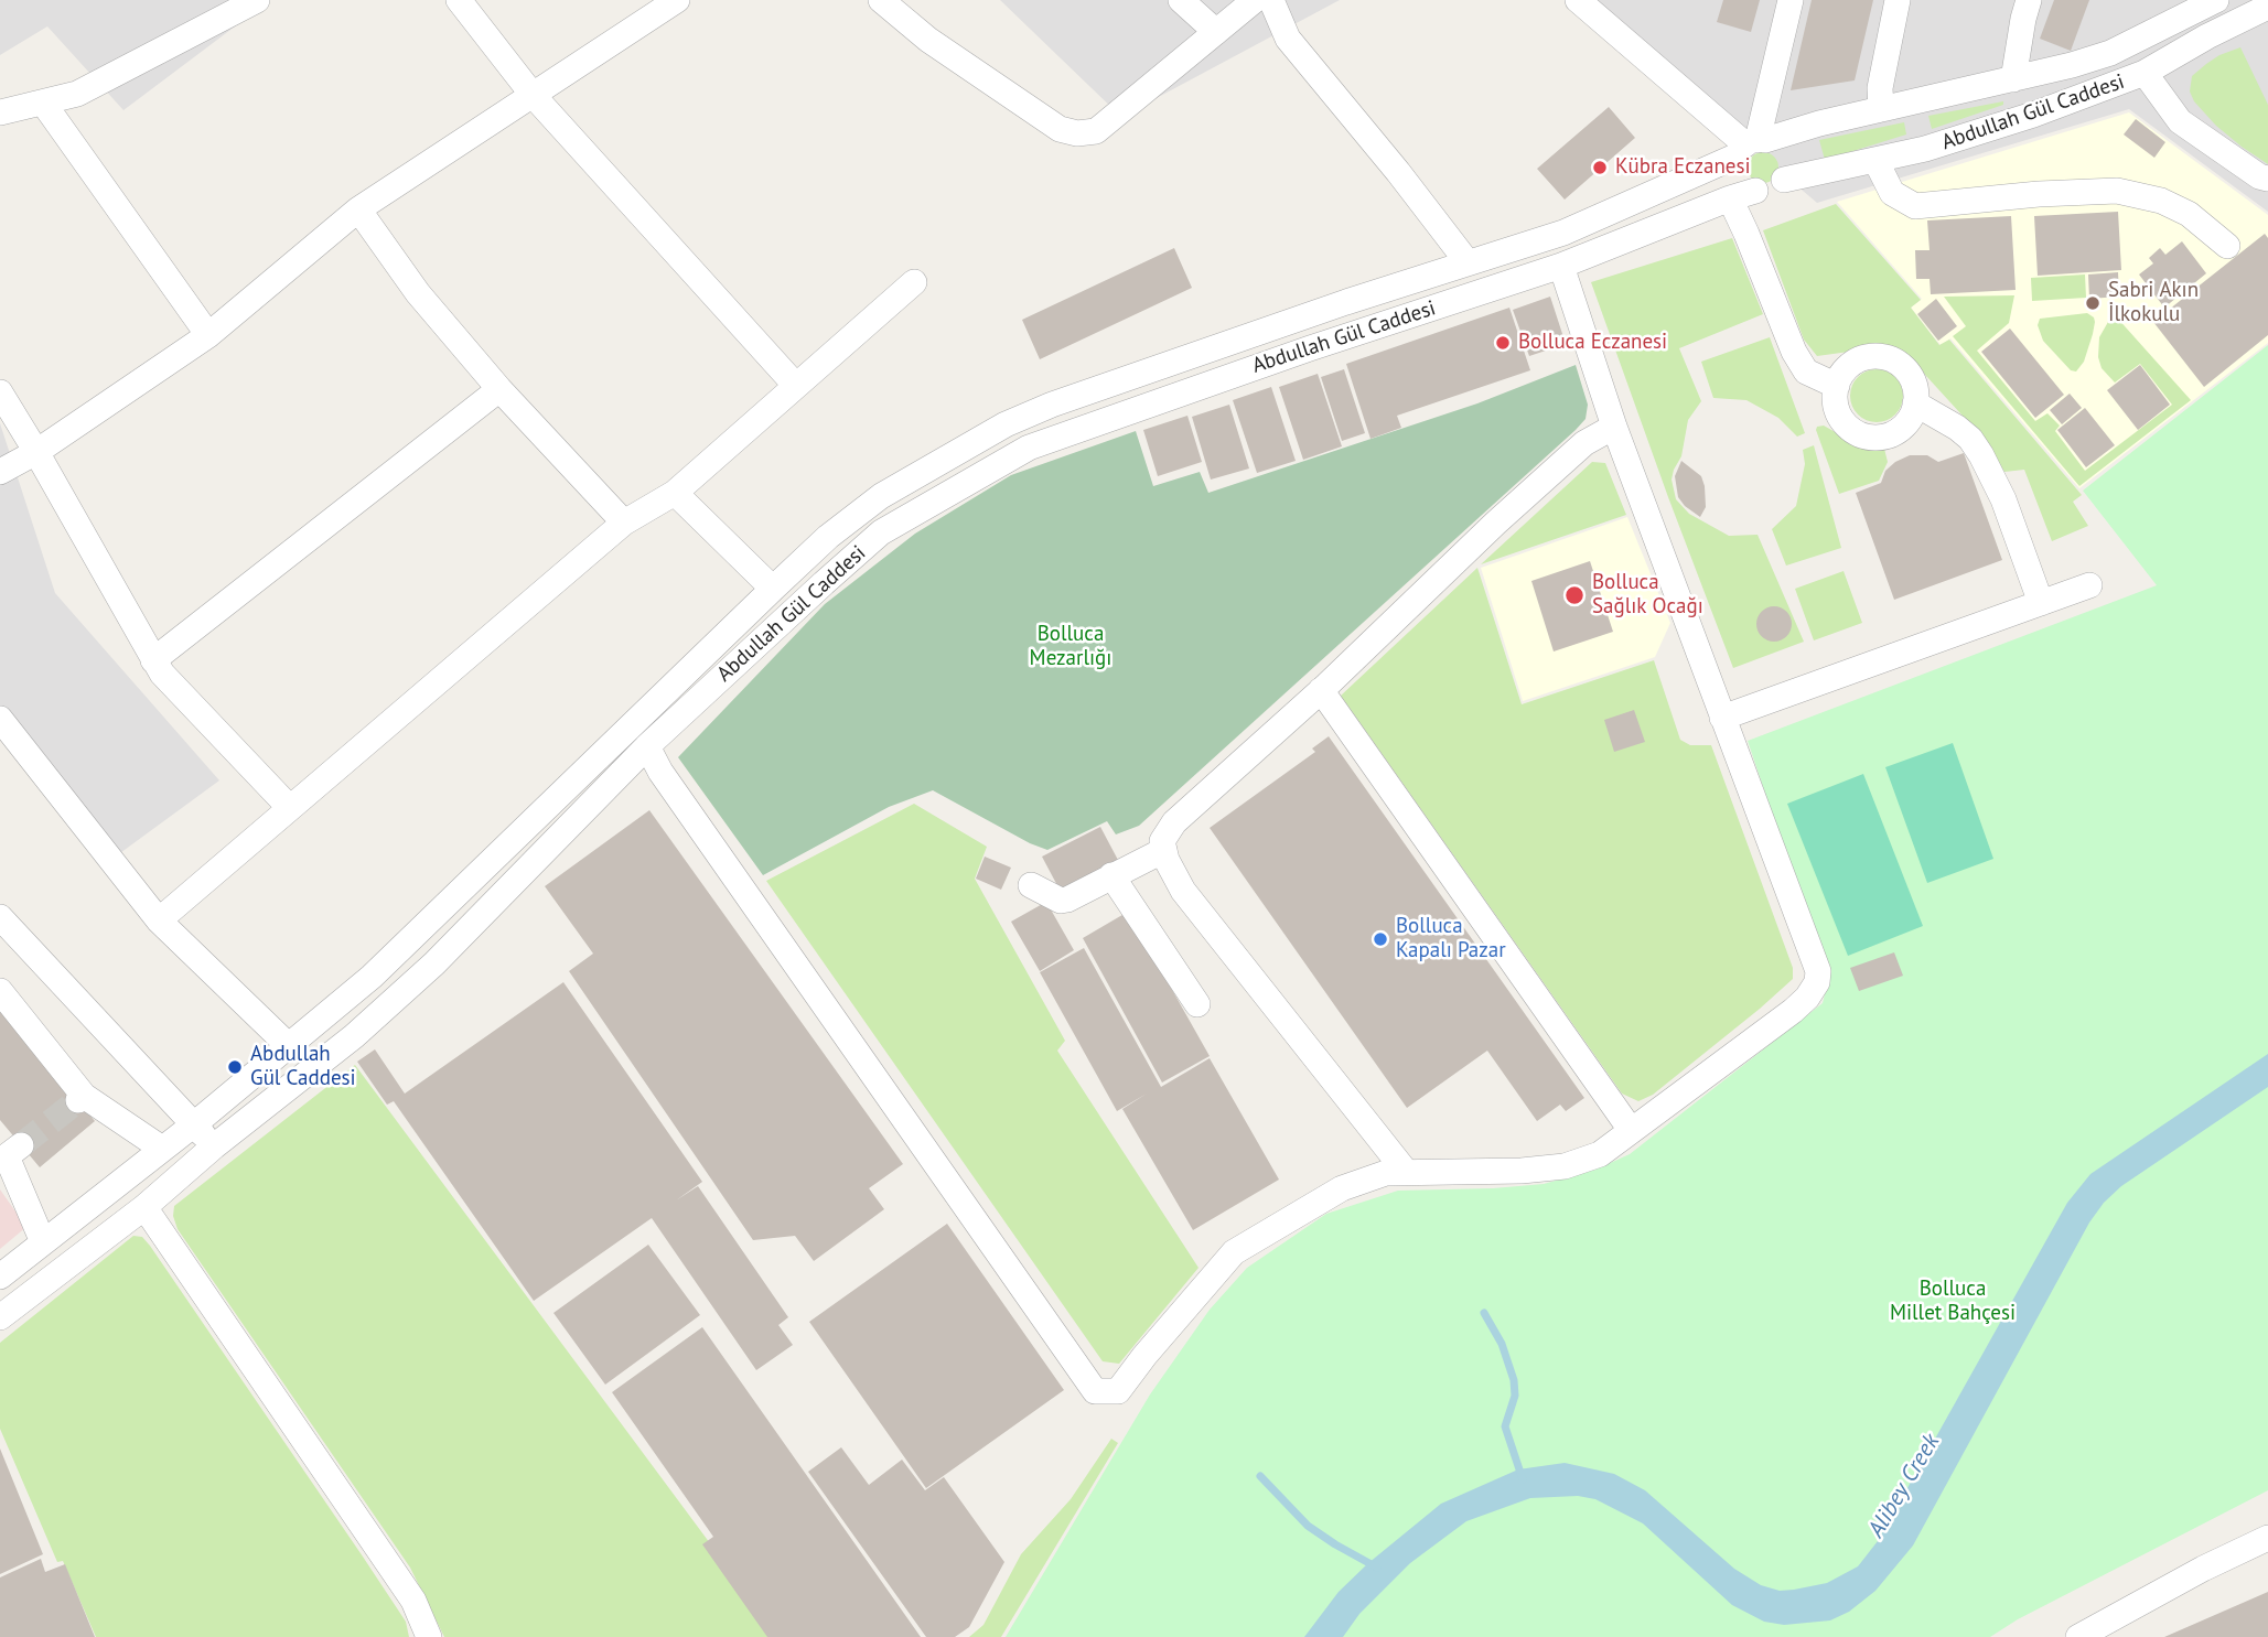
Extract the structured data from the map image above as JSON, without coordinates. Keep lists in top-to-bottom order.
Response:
{
  "streets": {
    "street": ["Abdullah Gül Caddesi"]
  },
  "water": ["Alibey Creek"],
  "parks": ["Bolluca Mezarlığı", "Bolluca Millet Bahçesi"],
  "places": [
    "Kübra Eczanesi",
    "Sabri Akın İlkokulu",
    "Bolluca Eczanesi",
    "Bolluca Sağlık Ocağı",
    "Bolluca Kapalı Pazar",
    "Abdullah Gül Caddesi"
  ]
}
